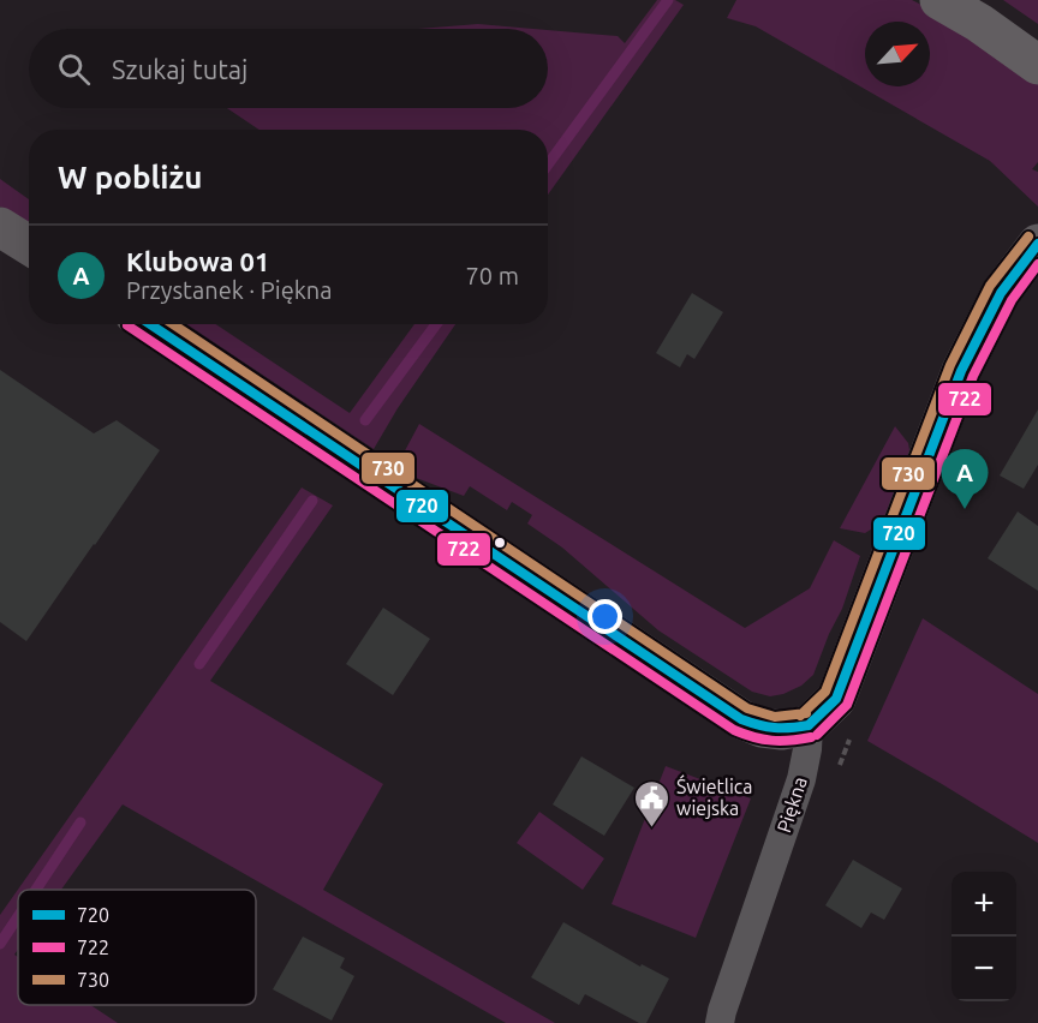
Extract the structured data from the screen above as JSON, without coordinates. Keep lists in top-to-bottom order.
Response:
{
  "streets": {
    "street": ["Piękna"]
  },
  "places": {
    "public building": ["Świetlica wiejska"]
  },
  "lines": ["transit line 730", "transit line 720", "transit line 722"],
  "legend": ["720", "722", "730"],
  "north": "top right",
  "page": {
    "search": "Szukaj tutaj",
    "heading": "W pobliżu",
    "list": [
      {
        "mark": "A",
        "name": "Klubowa 01",
        "note": "Przystanek · Piękna",
        "value": "70 m"
      }
    ],
    "pins": "A",
    "map_buttons": ["+", "−"]
  }
}
